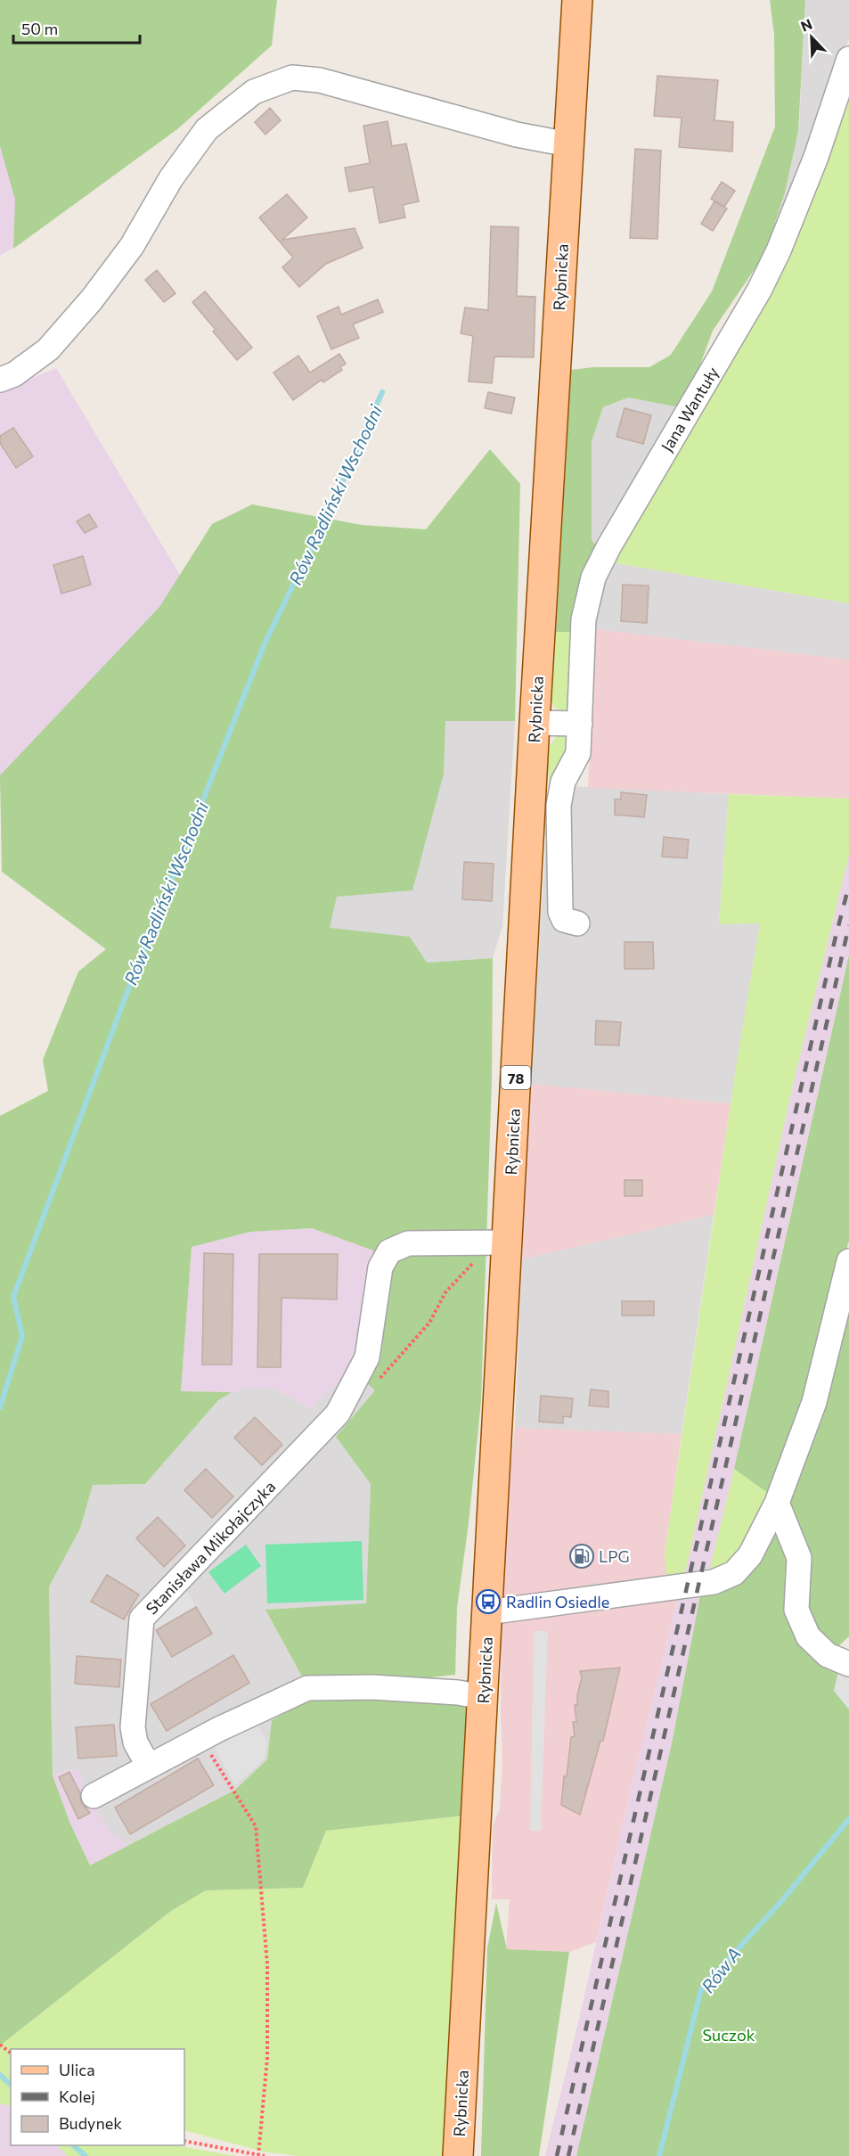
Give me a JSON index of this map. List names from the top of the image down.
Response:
{
  "streets": {
    "main road": ["Rybnicka", "78"],
    "street": ["Jana Wantuły", "Stanisława Mikołajczyka"]
  },
  "crossings": [
    ["Rybnicka", "Stanisława Mikołajczyka"]
  ],
  "water": ["Rów Radliński Wschodni", "Rów A"],
  "parks": ["Suczok"],
  "places": {
    "fuel station": ["LPG"],
    "bus stop": ["Radlin Osiedle"]
  },
  "legend": ["Ulica", "Kolej", "Budynek"],
  "scale_bar": "50 m",
  "north": "top left"
}
